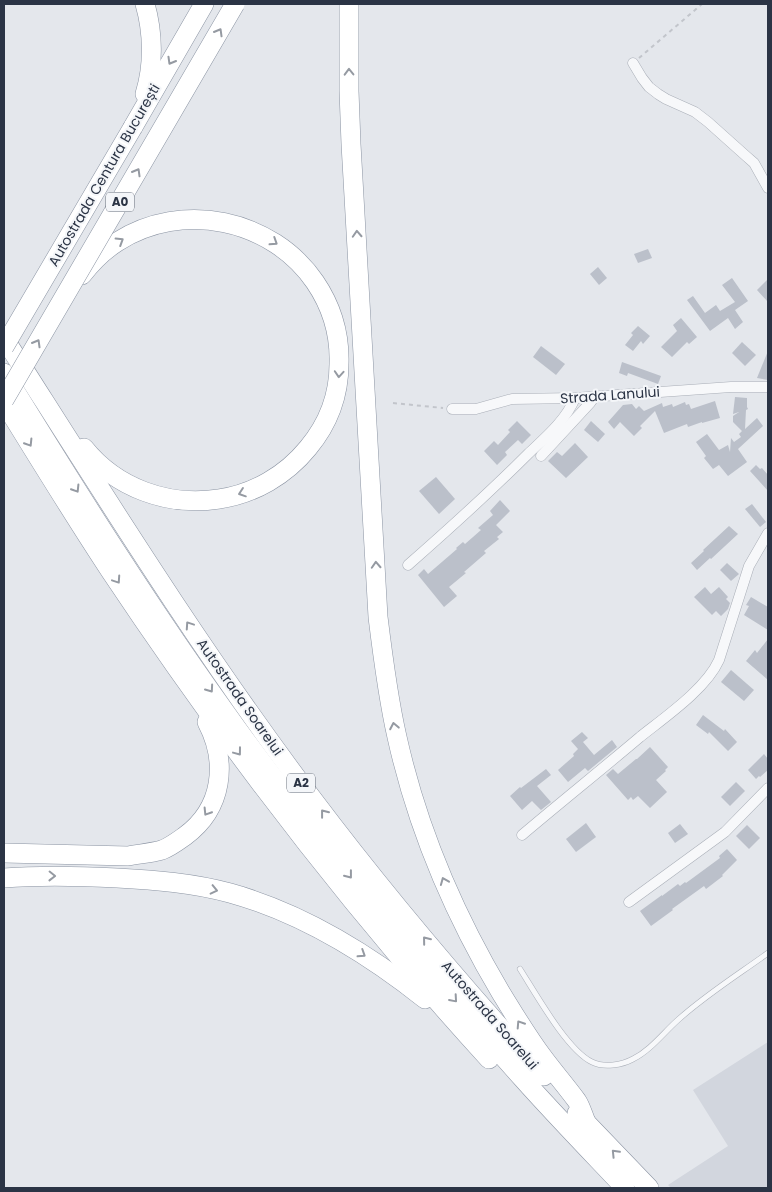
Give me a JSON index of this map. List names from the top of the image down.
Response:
{
  "streets": {
    "highway": [
      "Autostrada Centura București",
      "A0",
      "Autostrada Soarelui",
      "A2"
    ],
    "street": ["Strada Lanului"]
  }
}
